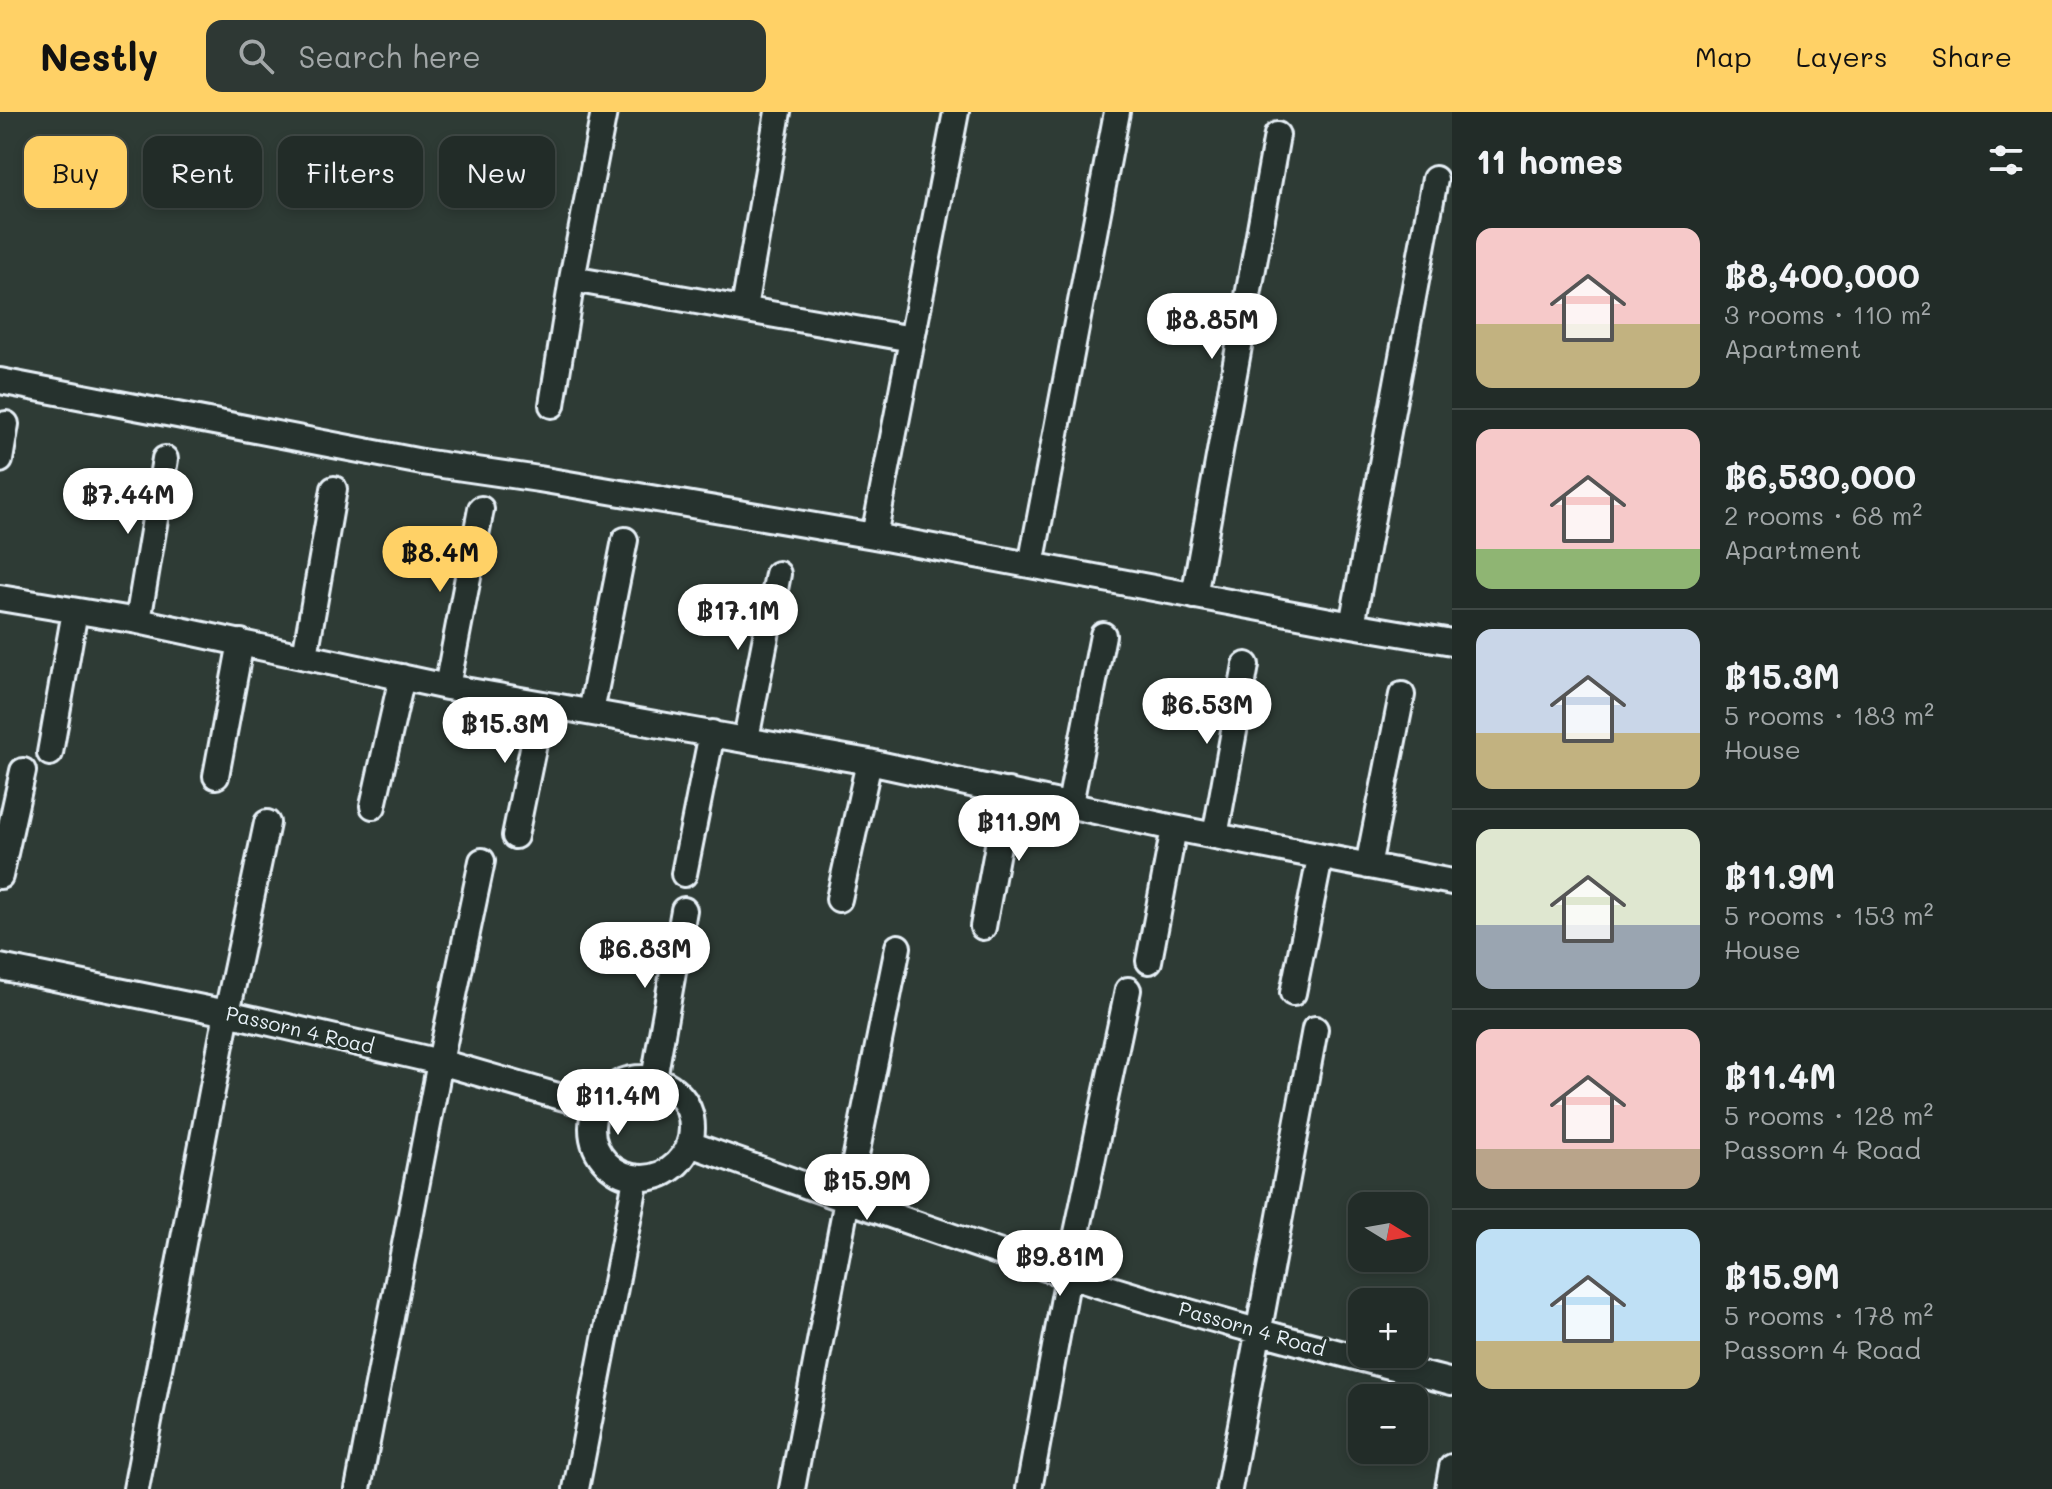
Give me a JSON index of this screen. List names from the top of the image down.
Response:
{
  "streets": {
    "street": ["Passorn 4 Road"]
  },
  "north": "right",
  "page": {
    "header": "Nestly",
    "search": "Search here",
    "nav": ["Map", "Layers", "Share"],
    "heading": "11 homes",
    "chip": [
      "Buy",
      "Rent",
      "Filters",
      "New"
    ],
    "list": [
      {
        "name": "฿8,400,000",
        "note": "3 rooms · 110 m² · Apartment"
      },
      {
        "name": "฿6,530,000",
        "note": "2 rooms · 68 m² · Apartment"
      },
      {
        "name": "฿15.3M",
        "note": "5 rooms · 183 m² · House"
      },
      {
        "name": "฿11.9M",
        "note": "5 rooms · 153 m² · House"
      },
      {
        "name": "฿11.4M",
        "note": "5 rooms · 128 m² · Passorn 4 Road"
      },
      {
        "name": "฿15.9M",
        "note": "5 rooms · 178 m² · Passorn 4 Road"
      }
    ],
    "price": [
      "฿8.85M",
      "฿7.44M",
      "฿8.4M",
      "฿17.1M",
      "฿6.53M",
      "฿15.3M",
      "฿11.9M",
      "฿6.83M",
      "฿11.4M",
      "฿15.9M",
      "฿9.81M"
    ],
    "map_buttons": ["+", "−"]
  }
}
